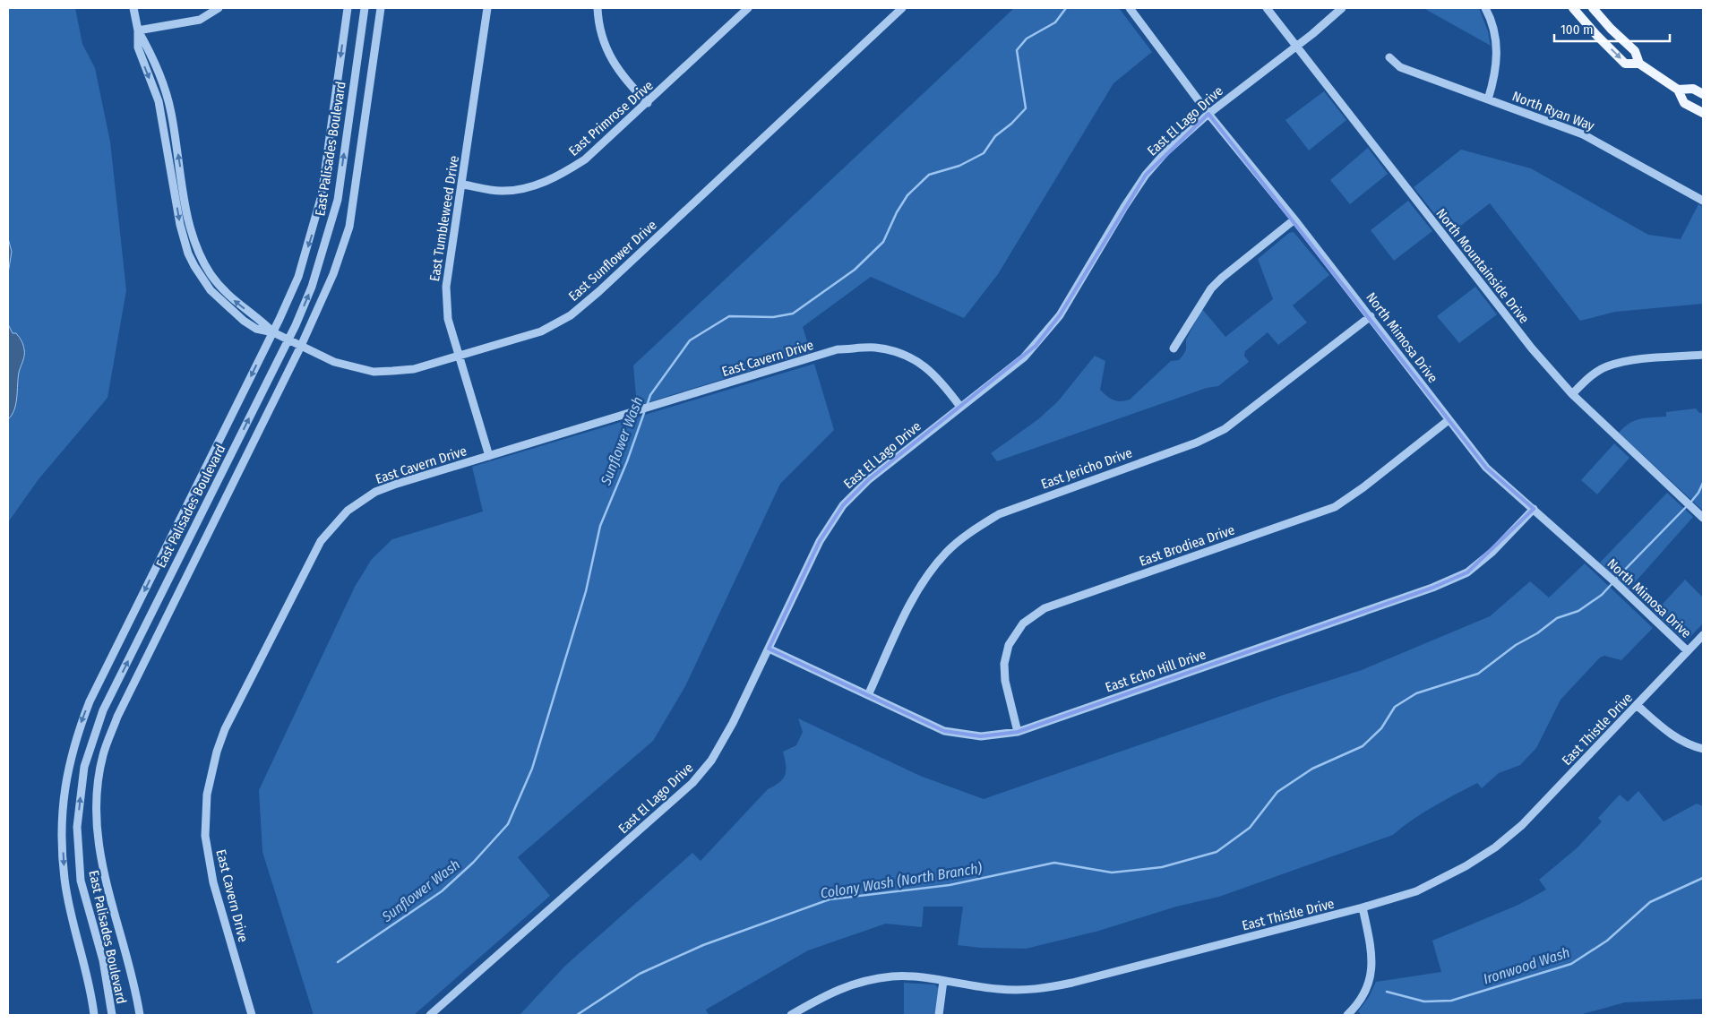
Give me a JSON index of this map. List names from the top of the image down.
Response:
{
  "streets": {
    "street": [
      "North Ryan Way",
      "East Primrose Drive",
      "East El Lago Drive",
      "East Palisades Boulevard",
      "East Tumbleweed Drive",
      "East Sunflower Drive",
      "North Mountainside Drive",
      "North Mimosa Drive",
      "East Cavern Drive",
      "East Jericho Drive",
      "East Brodiea Drive",
      "East Echo Hill Drive",
      "East Thistle Drive"
    ]
  },
  "crossings": [
    ["East Primrose Drive", "East Tumbleweed Drive"],
    ["East El Lago Drive", "North Mountainside Drive"],
    ["East El Lago Drive", "North Mimosa Drive"],
    ["East El Lago Drive", "East Cavern Drive"],
    ["East El Lago Drive", "East Echo Hill Drive"],
    ["East Palisades Boulevard", "East Sunflower Drive"],
    ["East Tumbleweed Drive", "East Sunflower Drive"],
    ["East Tumbleweed Drive", "East Cavern Drive"],
    ["North Mimosa Drive", "East Jericho Drive"],
    ["North Mimosa Drive", "East Brodiea Drive"],
    ["North Mimosa Drive", "East Echo Hill Drive"],
    ["North Mimosa Drive", "East Thistle Drive"],
    ["East Jericho Drive", "East Echo Hill Drive"],
    ["East Brodiea Drive", "East Echo Hill Drive"]
  ],
  "water": ["Sunflower Wash", "Colony Wash (North Branch)", "Ironwood Wash"],
  "scale_bar": "100 m"
}
